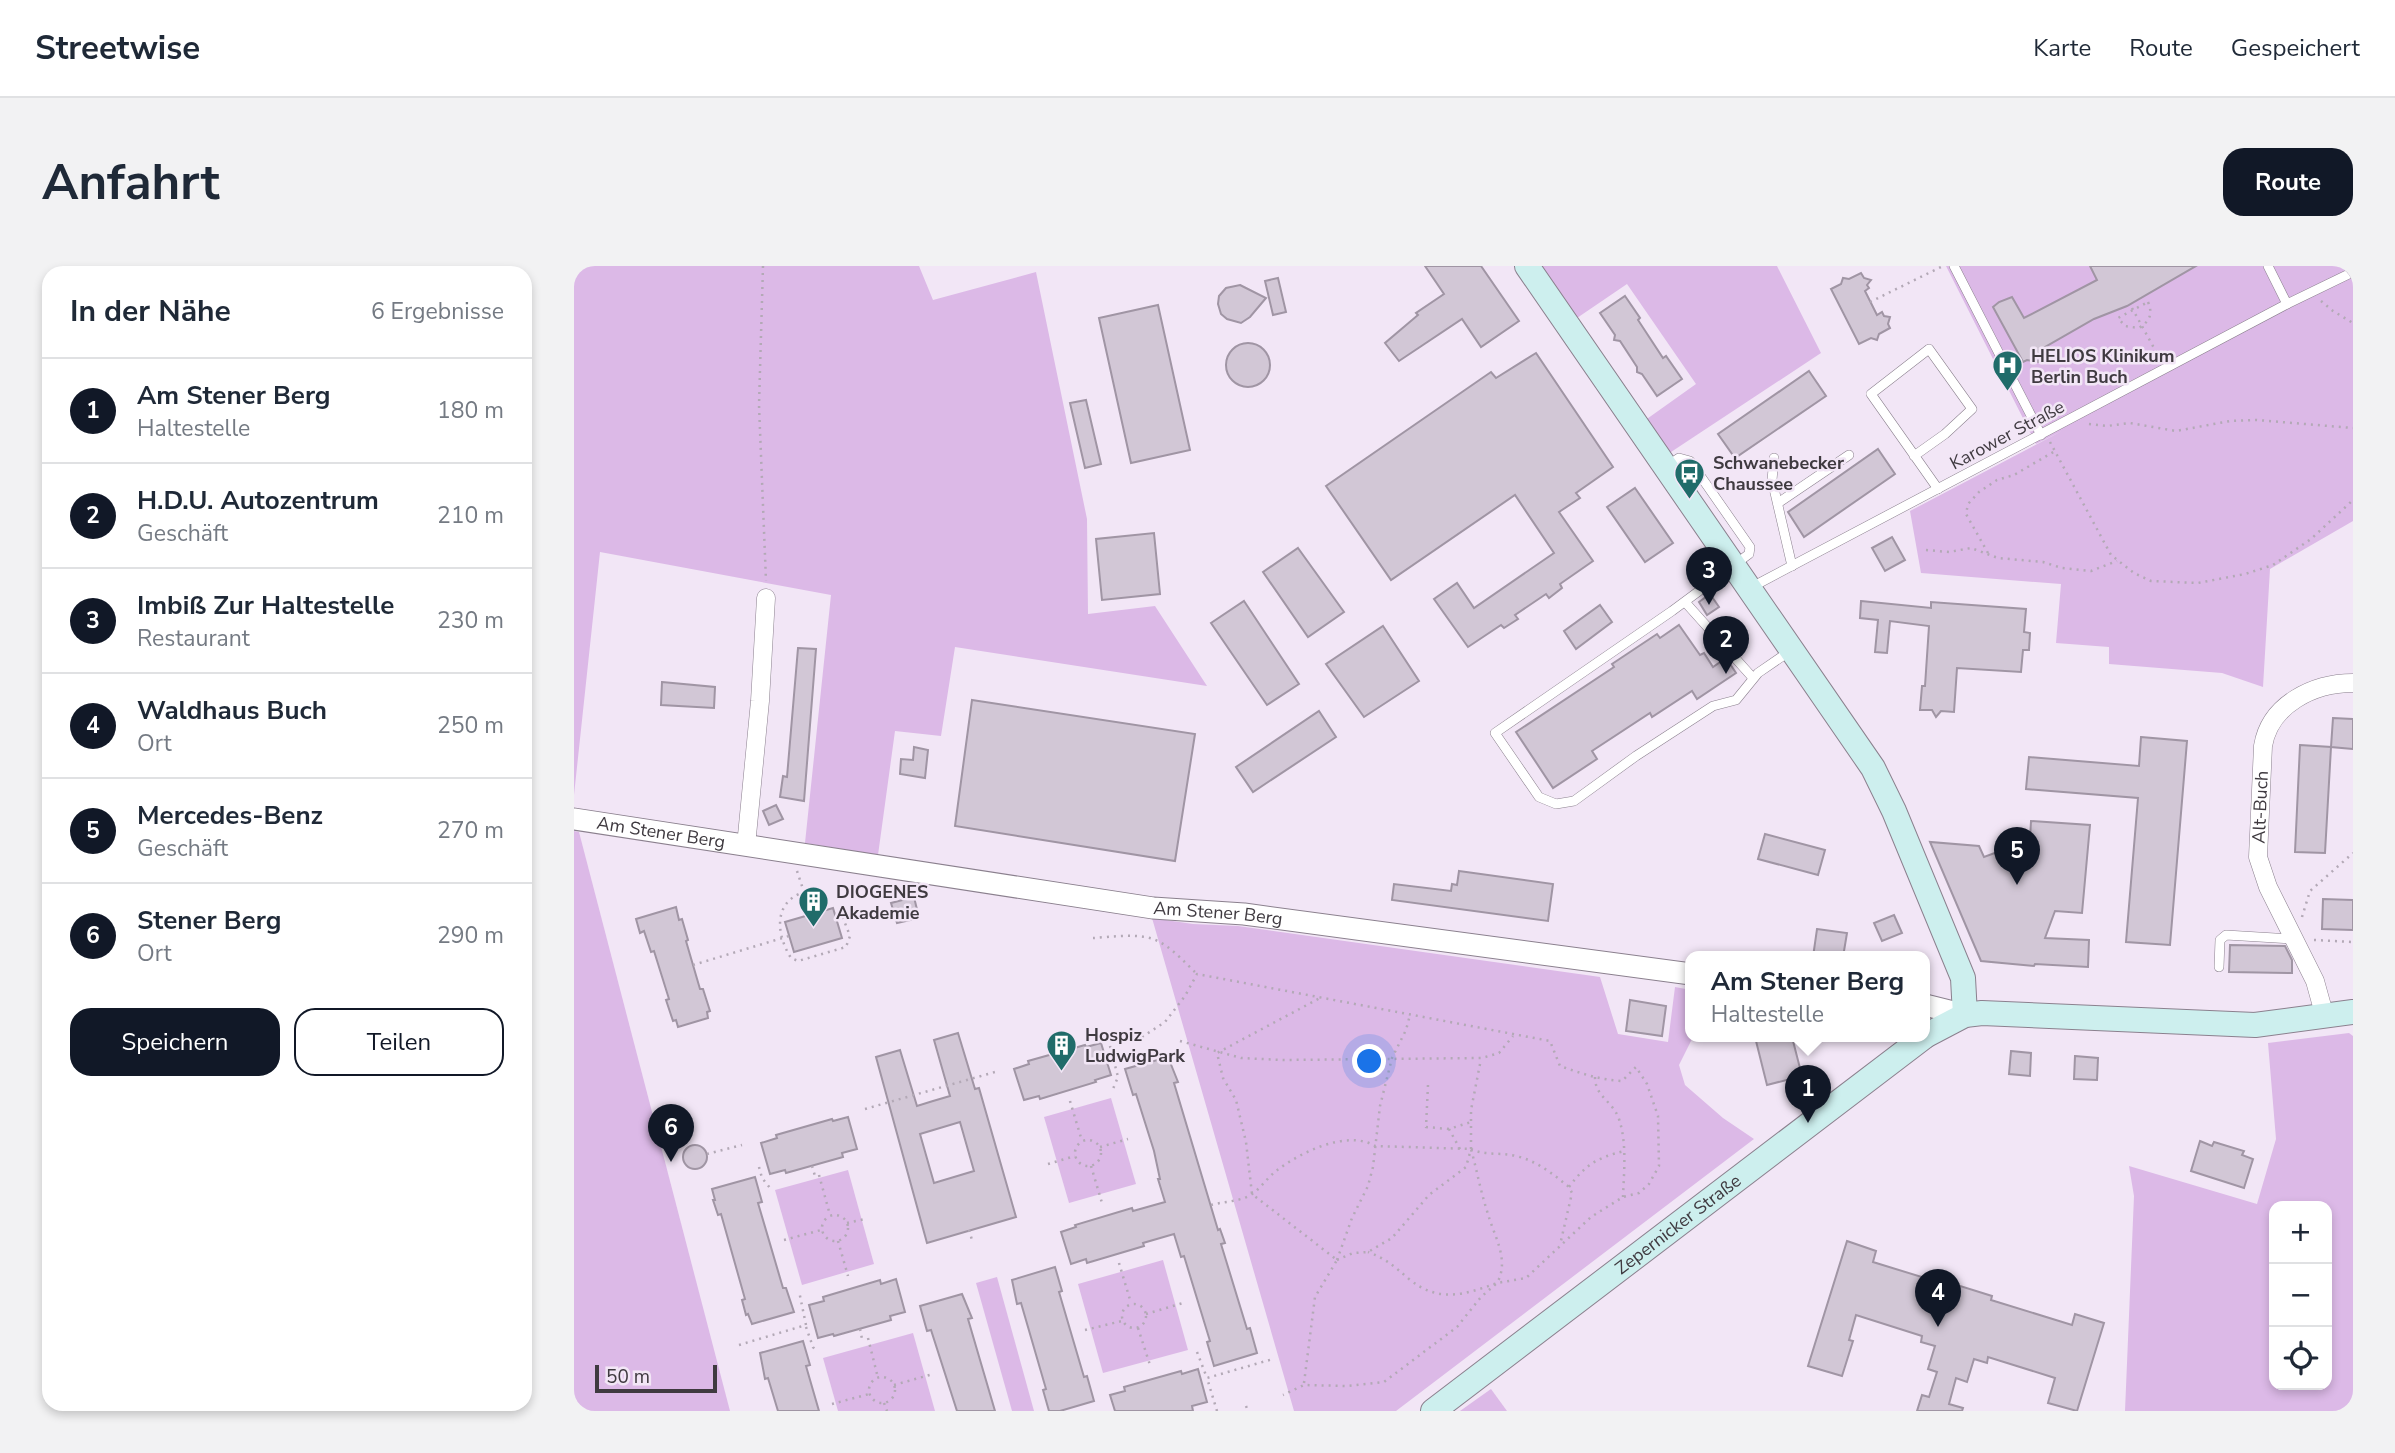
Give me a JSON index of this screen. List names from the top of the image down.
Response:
{
  "streets": {
    "main road": ["Zepernicker Straße"],
    "street": ["Alt-Buch", "Am Stener Berg"],
    "lane": ["Karower Straße"]
  },
  "places": {
    "hospital": ["HELIOS Klinikum Berlin Buch"],
    "bus stop": ["Schwanebecker Chaussee"],
    "building": ["DIOGENES Akademie", "Hospiz LudwigPark"]
  },
  "scale_bar": "50 m",
  "page": {
    "header": "Streetwise",
    "nav": ["Karte", "Route", "Gespeichert"],
    "buttons": [
      "Route",
      ["Speichern", "Teilen"]
    ],
    "title": "Anfahrt",
    "heading": ["In der Nähe", "6 Ergebnisse"],
    "list": [
      {
        "mark": "1",
        "name": "Am Stener Berg",
        "note": "Haltestelle",
        "value": "180 m"
      },
      {
        "mark": "2",
        "name": "H.D.U. Autozentrum",
        "note": "Geschäft",
        "value": "210 m"
      },
      {
        "mark": "3",
        "name": "Imbiß Zur Haltestelle",
        "note": "Restaurant",
        "value": "230 m"
      },
      {
        "mark": "4",
        "name": "Waldhaus Buch",
        "note": "Ort",
        "value": "250 m"
      },
      {
        "mark": "5",
        "name": "Mercedes-Benz",
        "note": "Geschäft",
        "value": "270 m"
      },
      {
        "mark": "6",
        "name": "Stener Berg",
        "note": "Ort",
        "value": "290 m"
      }
    ],
    "pins": [
      "3",
      "2",
      "5",
      "1",
      "6",
      "4"
    ],
    "popup": ["Am Stener Berg", "Haltestelle"],
    "map_buttons": ["+", "−"],
    "scale": "50 m"
  }
}
